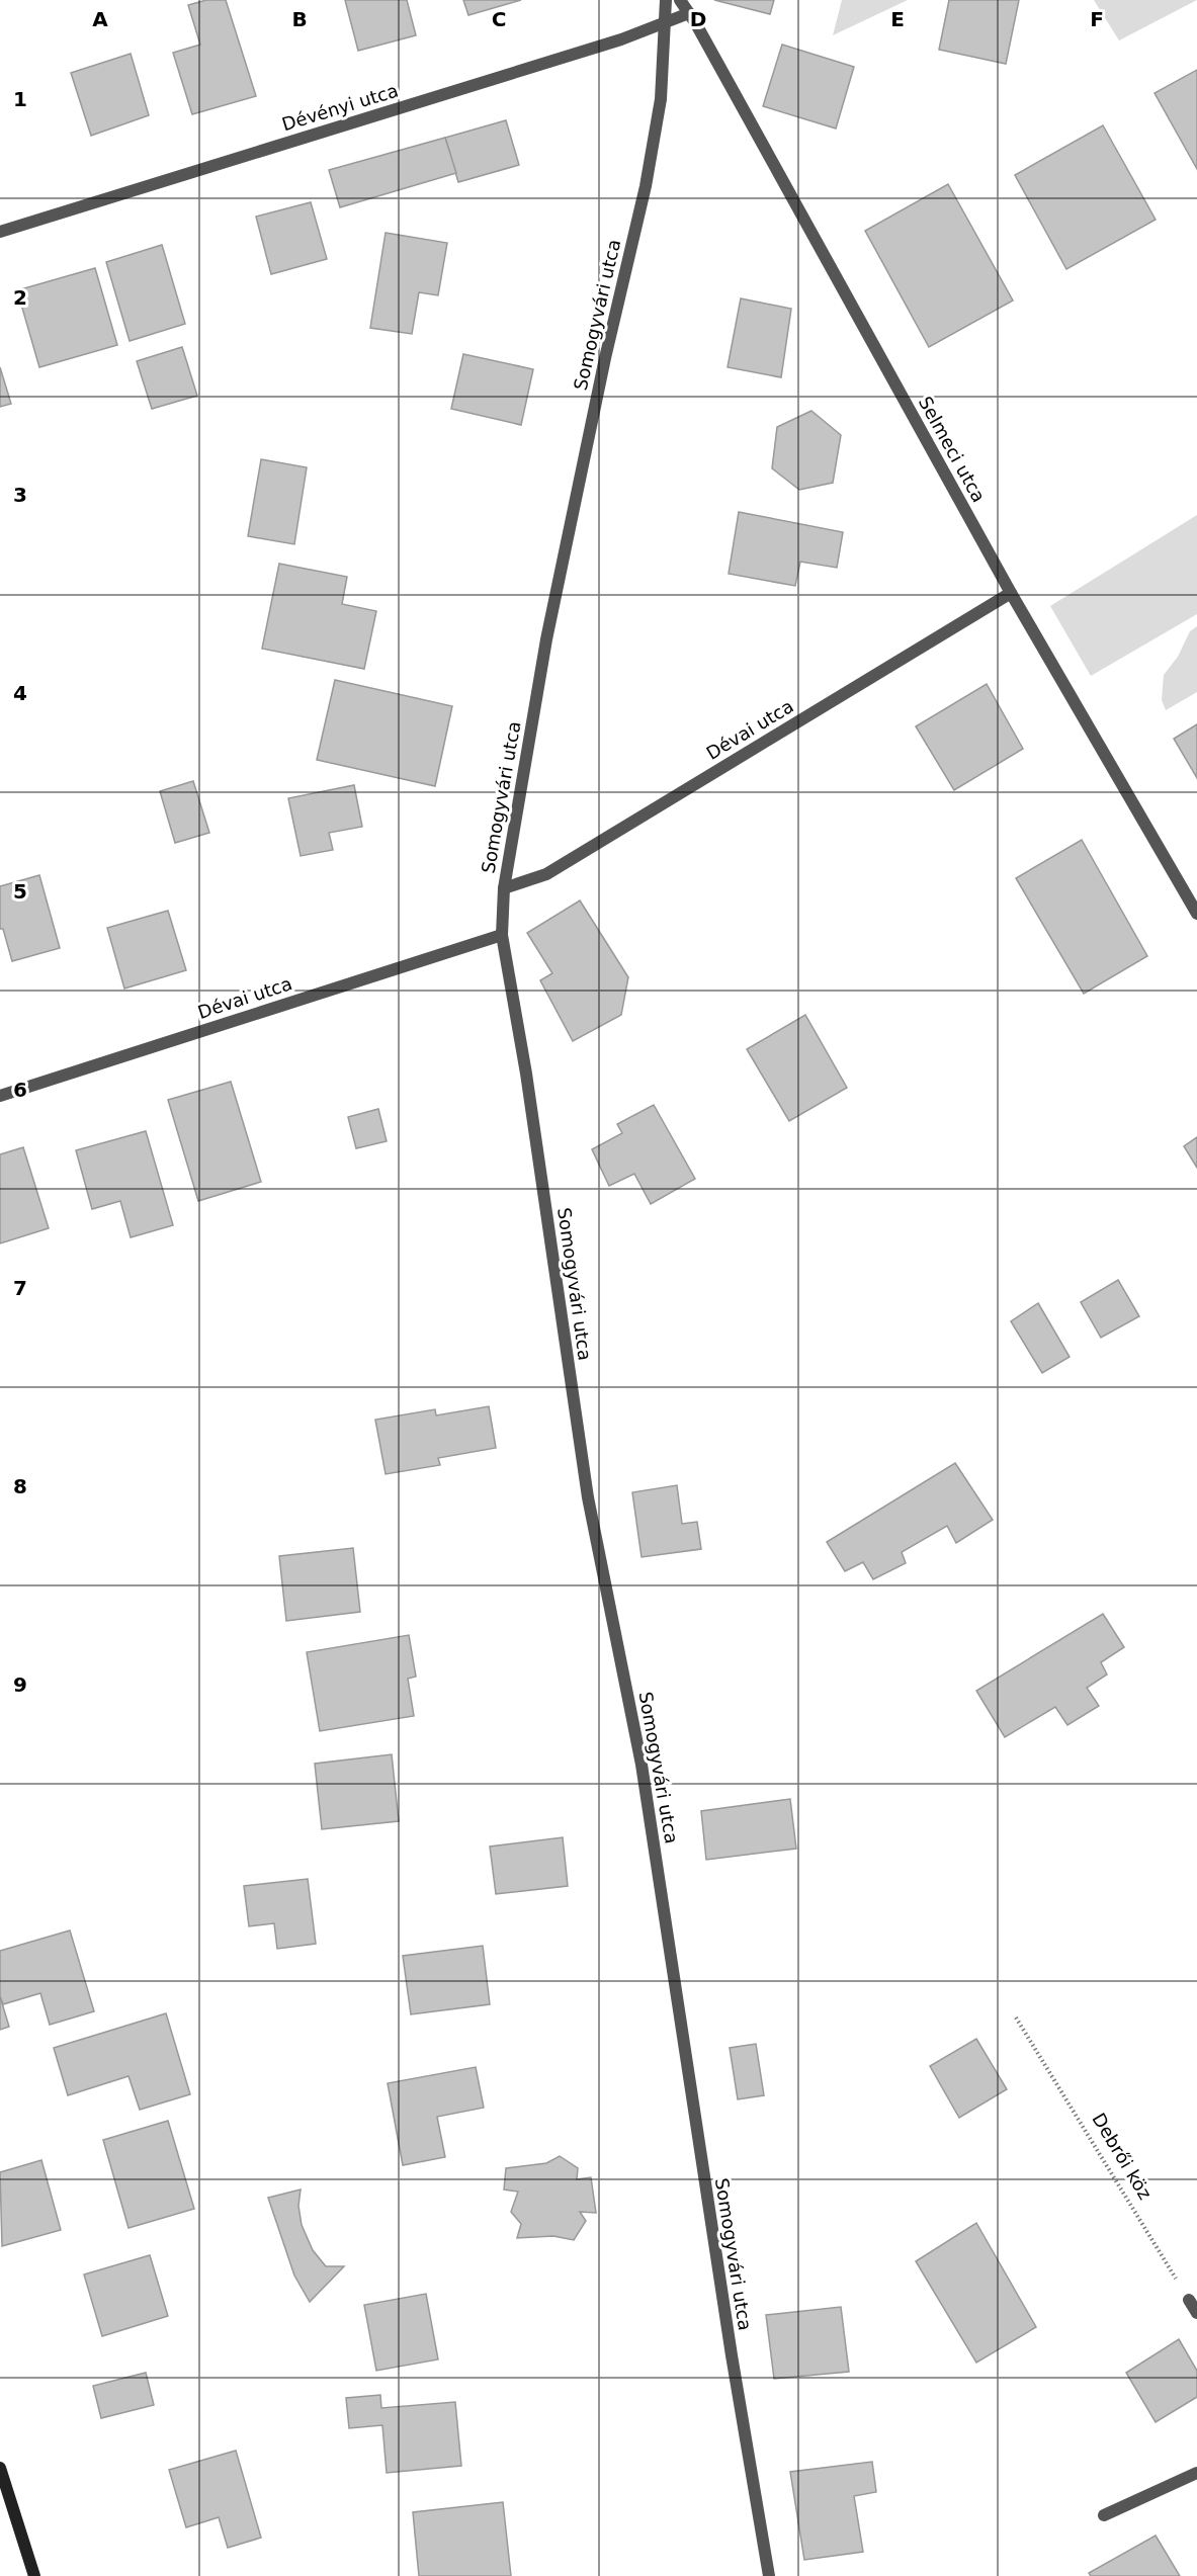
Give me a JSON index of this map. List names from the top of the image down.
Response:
{
  "streets": {
    "street": [
      "Dévényi utca",
      "Somogyvári utca",
      "Selmeci utca",
      "Dévai utca"
    ],
    "path": ["Debrői köz"]
  },
  "crossings": [
    ["Dévényi utca", "Somogyvári utca"],
    ["Dévényi utca", "Selmeci utca"],
    ["Somogyvári utca", "Dévai utca"],
    ["Selmeci utca", "Dévai utca"]
  ],
  "grid": {
    "columns": [
      "A",
      "B",
      "C",
      "D",
      "E",
      "F"
    ],
    "rows": [
      "1",
      "2",
      "3",
      "4",
      "5",
      "6",
      "7",
      "8",
      "9"
    ]
  }
}
